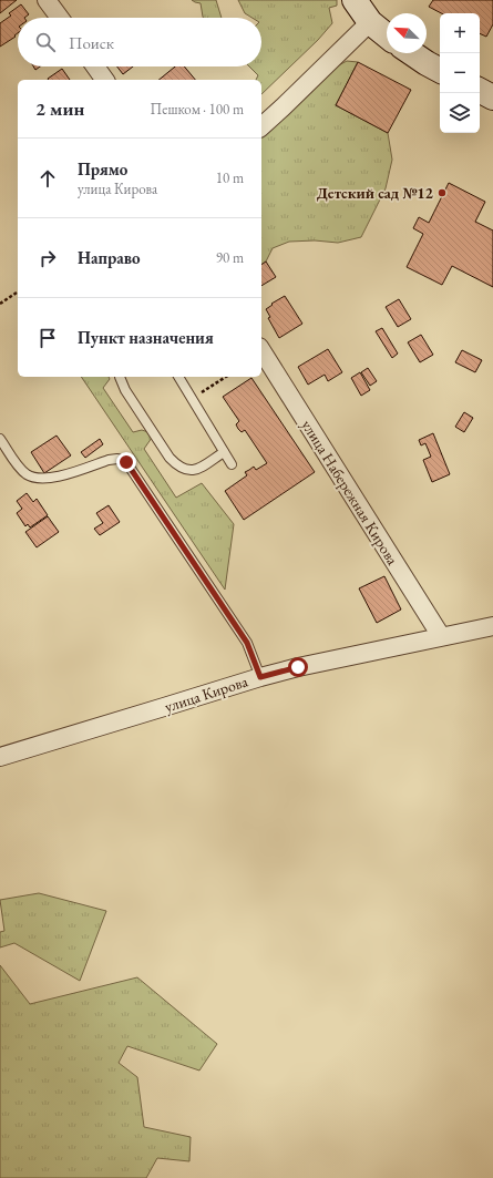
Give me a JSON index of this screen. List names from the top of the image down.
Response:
{
  "streets": {
    "street": ["улица Набережная Кирова", "улица Кирова"]
  },
  "crossings": [
    ["улица Набережная Кирова", "улица Кирова"]
  ],
  "places": ["Детский сад №12"],
  "north": "top left",
  "page": {
    "map_buttons": ["+", "−"],
    "search": "Поиск",
    "heading": ["2 мин", "Пешком · 100 m"],
    "list": [
      ["Прямо", "улица Кирова", "10 m"],
      ["Направо", "90 m"],
      "Пункт назначения"
    ]
  }
}
